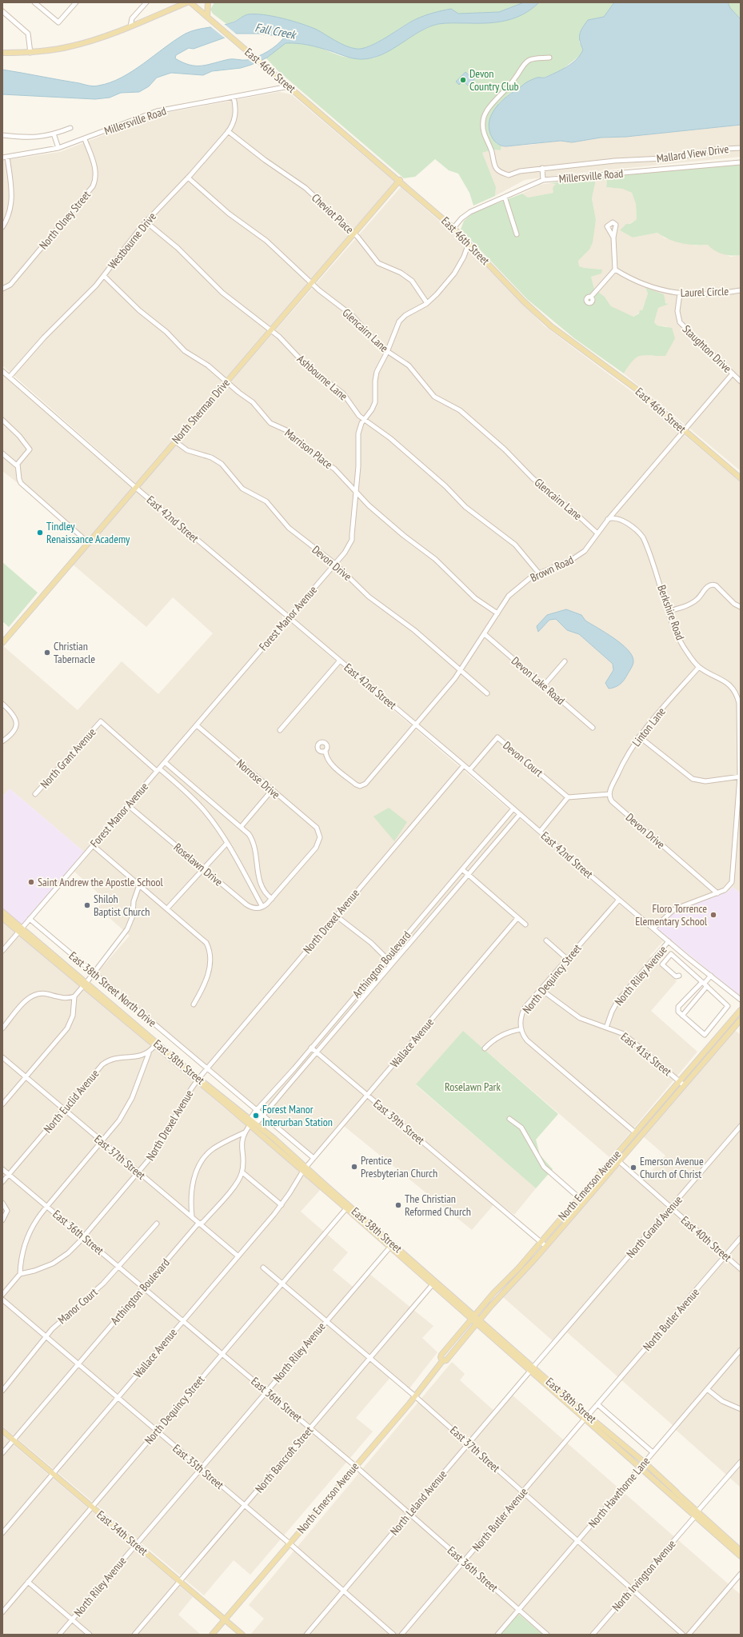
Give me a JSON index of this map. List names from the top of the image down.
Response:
{
  "streets": {
    "main road": [
      "East 46th Street",
      "North Sherman Drive",
      "East 38th Street",
      "North Emerson Avenue",
      "East 34th Street"
    ],
    "street": [
      "Millersville Road",
      "Mallard View Drive",
      "Cheviot Place",
      "North Olney Street",
      "Westbourne Drive",
      "Laurel Circle",
      "Glencairn Lane",
      "Staughton Drive",
      "Ashbourne Lane",
      "Marrison Place",
      "East 42nd Street",
      "Devon Drive",
      "Brown Road",
      "Berkshire Road",
      "Forest Manor Avenue",
      "Devon Lake Road",
      "Linton Lane",
      "North Grant Avenue",
      "Devon Court",
      "Norrose Drive",
      "Roselawn Drive",
      "North Drexel Avenue",
      "Arthington Boulevard",
      "North Riley Avenue",
      "North Dequincy Street",
      "East 38th Street North Drive",
      "Wallace Avenue",
      "East 41st Street",
      "North Euclid Avenue",
      "East 39th Street",
      "East 37th Street",
      "North Grand Avenue",
      "East 36th Street",
      "East 40th Street",
      "Manor Court",
      "North Butler Avenue",
      "North Bancroft Street",
      "East 35th Street",
      "North Hawthorne Lane",
      "North Leland Avenue",
      "North Irvington Avenue"
    ]
  },
  "crossings": [
    ["East 46th Street", "Millersville Road"],
    ["East 46th Street", "North Sherman Drive"],
    ["East 46th Street", "Brown Road"],
    ["East 46th Street", "Forest Manor Avenue"],
    ["Millersville Road", "North Olney Street"],
    ["Millersville Road", "Westbourne Drive"],
    ["Cheviot Place", "Westbourne Drive"],
    ["Cheviot Place", "North Sherman Drive"],
    ["Cheviot Place", "Forest Manor Avenue"],
    ["Westbourne Drive", "Glencairn Lane"],
    ["Westbourne Drive", "Ashbourne Lane"],
    ["Westbourne Drive", "Marrison Place"],
    ["Westbourne Drive", "East 42nd Street"],
    ["Laurel Circle", "Staughton Drive"],
    ["Glencairn Lane", "North Sherman Drive"],
    ["Glencairn Lane", "Brown Road"],
    ["Glencairn Lane", "Forest Manor Avenue"],
    ["Staughton Drive", "Brown Road"],
    ["Ashbourne Lane", "North Sherman Drive"],
    ["Ashbourne Lane", "Brown Road"],
    ["Ashbourne Lane", "Forest Manor Avenue"],
    ["North Sherman Drive", "Marrison Place"],
    ["North Sherman Drive", "East 42nd Street"],
    ["North Sherman Drive", "Devon Drive"],
    ["Marrison Place", "Brown Road"],
    ["Marrison Place", "Forest Manor Avenue"],
    ["East 42nd Street", "Brown Road"],
    ["East 42nd Street", "Berkshire Road"],
    ["East 42nd Street", "Forest Manor Avenue"],
    ["East 42nd Street", "Devon Court"],
    ["East 42nd Street", "North Drexel Avenue"],
    ["East 42nd Street", "Arthington Boulevard"],
    ["East 42nd Street", "North Riley Avenue"],
    ["East 42nd Street", "North Dequincy Street"],
    ["Devon Drive", "Brown Road"],
    ["Devon Drive", "Berkshire Road"],
    ["Devon Drive", "Forest Manor Avenue"],
    ["Devon Drive", "Linton Lane"],
    ["Brown Road", "Berkshire Road"],
    ["Brown Road", "Devon Lake Road"],
    ["Berkshire Road", "Linton Lane"],
    ["Forest Manor Avenue", "North Grant Avenue"],
    ["Forest Manor Avenue", "Norrose Drive"],
    ["Forest Manor Avenue", "Roselawn Drive"],
    ["Forest Manor Avenue", "East 38th Street North Drive"],
    ["Forest Manor Avenue", "East 38th Street"],
    ["North Drexel Avenue", "East 38th Street North Drive"],
    ["North Drexel Avenue", "East 38th Street"],
    ["North Drexel Avenue", "East 37th Street"],
    ["North Drexel Avenue", "East 36th Street"],
    ["Arthington Boulevard", "East 38th Street North Drive"],
    ["Arthington Boulevard", "East 38th Street"],
    ["Arthington Boulevard", "East 39th Street"],
    ["Arthington Boulevard", "East 37th Street"],
    ["Arthington Boulevard", "East 36th Street"],
    ["Arthington Boulevard", "East 35th Street"],
    ["Arthington Boulevard", "East 34th Street"],
    ["North Riley Avenue", "East 41st Street"],
    ["North Riley Avenue", "East 38th Street"],
    ["North Riley Avenue", "East 37th Street"],
    ["North Riley Avenue", "East 36th Street"],
    ["North Riley Avenue", "East 35th Street"],
    ["North Riley Avenue", "East 34th Street"],
    ["North Dequincy Street", "East 41st Street"],
    ["North Dequincy Street", "East 38th Street"],
    ["North Dequincy Street", "East 37th Street"],
    ["North Dequincy Street", "East 36th Street"],
    ["North Dequincy Street", "East 35th Street"],
    ["North Dequincy Street", "East 34th Street"],
    ["East 38th Street North Drive", "Wallace Avenue"],
    ["Wallace Avenue", "East 38th Street"],
    ["Wallace Avenue", "East 39th Street"],
    ["Wallace Avenue", "East 37th Street"],
    ["Wallace Avenue", "East 36th Street"],
    ["Wallace Avenue", "East 35th Street"],
    ["Wallace Avenue", "East 34th Street"],
    ["East 41st Street", "North Emerson Avenue"],
    ["East 38th Street", "North Emerson Avenue"],
    ["East 38th Street", "North Butler Avenue"],
    ["East 38th Street", "North Bancroft Street"],
    ["East 38th Street", "North Hawthorne Lane"],
    ["East 38th Street", "North Leland Avenue"],
    ["East 38th Street", "North Irvington Avenue"],
    ["North Euclid Avenue", "East 37th Street"],
    ["North Euclid Avenue", "East 36th Street"],
    ["East 39th Street", "North Emerson Avenue"],
    ["East 37th Street", "North Emerson Avenue"],
    ["East 37th Street", "North Butler Avenue"],
    ["East 37th Street", "North Bancroft Street"],
    ["East 37th Street", "North Hawthorne Lane"],
    ["East 37th Street", "North Leland Avenue"],
    ["East 37th Street", "North Irvington Avenue"],
    ["North Emerson Avenue", "East 36th Street"],
    ["North Emerson Avenue", "East 40th Street"],
    ["North Emerson Avenue", "East 35th Street"],
    ["North Emerson Avenue", "East 34th Street"],
    ["North Grand Avenue", "East 40th Street"],
    ["North Grand Avenue", "North Leland Avenue"],
    ["East 36th Street", "Manor Court"],
    ["East 36th Street", "North Butler Avenue"],
    ["East 36th Street", "North Bancroft Street"],
    ["East 36th Street", "North Hawthorne Lane"],
    ["East 36th Street", "North Leland Avenue"],
    ["East 40th Street", "North Butler Avenue"],
    ["Manor Court", "East 35th Street"],
    ["North Bancroft Street", "East 35th Street"],
    ["North Bancroft Street", "East 34th Street"],
    ["East 35th Street", "North Leland Avenue"]
  ],
  "water": ["Fall Creek"],
  "parks": ["Roselawn Park"],
  "places": [
    "Devon Country Club",
    "Tindley Renaissance Academy",
    "Christian Tabernacle",
    "Saint Andrew the Apostle School",
    "Shiloh Baptist Church",
    "Floro Torrence Elementary School",
    "Forest Manor Interurban Station",
    "Prentice Presbyterian Church",
    "Emerson Avenue Church of Christ",
    "The Christian Reformed Church"
  ]
}
